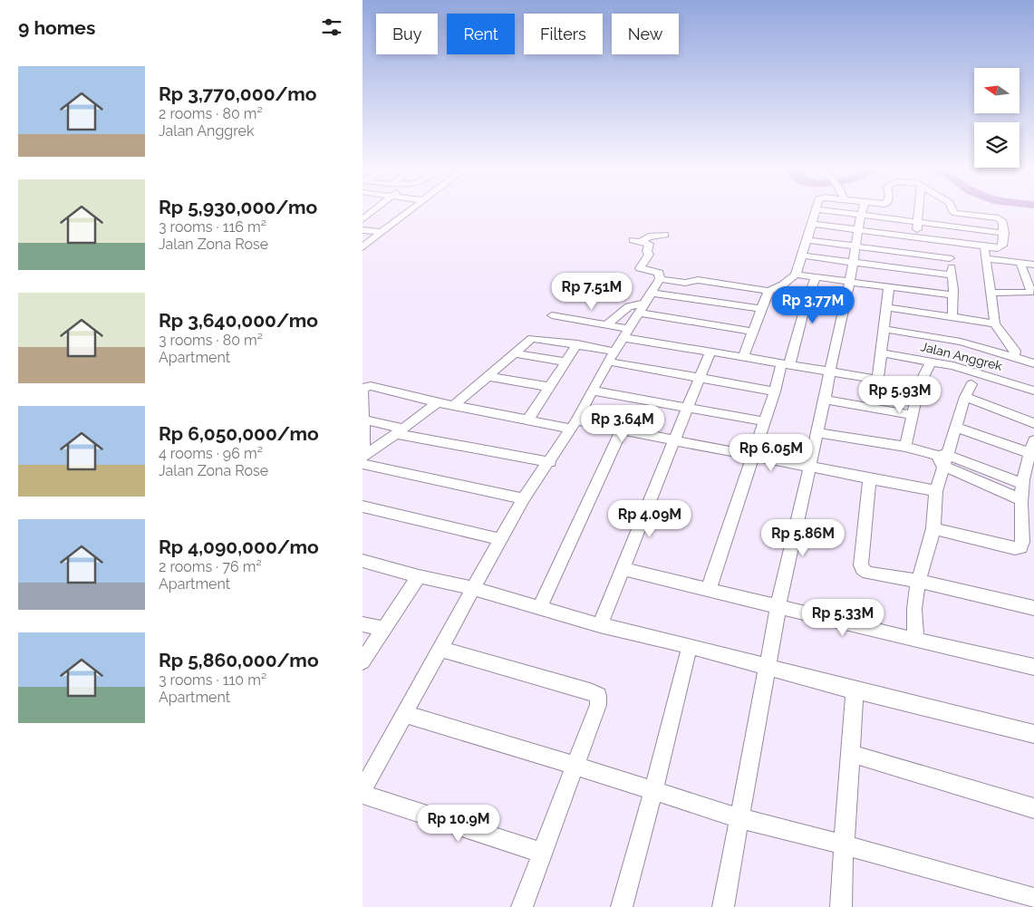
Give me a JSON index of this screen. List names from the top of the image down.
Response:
{
  "streets": {
    "street": ["Jalan Anggrek"]
  },
  "north": "left",
  "page": {
    "heading": "9 homes",
    "chip": [
      "Buy",
      "Rent",
      "Filters",
      "New"
    ],
    "list": [
      {
        "name": "Rp 3,770,000/mo",
        "note": "2 rooms · 80 m² · Jalan Anggrek"
      },
      {
        "name": "Rp 5,930,000/mo",
        "note": "3 rooms · 116 m² · Jalan Zona Rose"
      },
      {
        "name": "Rp 3,640,000/mo",
        "note": "3 rooms · 80 m² · Apartment"
      },
      {
        "name": "Rp 6,050,000/mo",
        "note": "4 rooms · 96 m² · Jalan Zona Rose"
      },
      {
        "name": "Rp 4,090,000/mo",
        "note": "2 rooms · 76 m² · Apartment"
      },
      {
        "name": "Rp 5,860,000/mo",
        "note": "3 rooms · 110 m² · Apartment"
      }
    ],
    "price": [
      "Rp 7.51M",
      "Rp 3.77M",
      "Rp 5.93M",
      "Rp 3.64M",
      "Rp 6.05M",
      "Rp 4.09M",
      "Rp 5.86M",
      "Rp 5.33M",
      "Rp 10.9M"
    ]
  }
}
